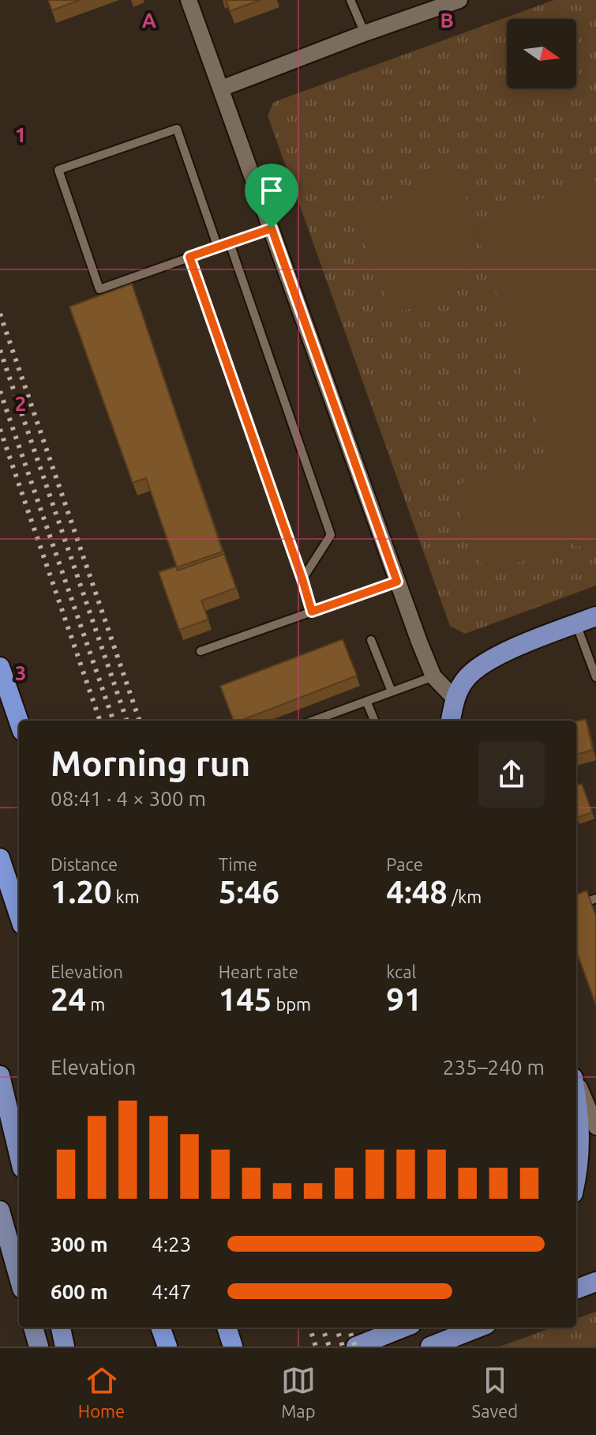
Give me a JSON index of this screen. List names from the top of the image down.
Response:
{
  "north": "right",
  "page": {
    "heading": ["Morning run", "08:41 · 4 × 300 m"],
    "stats": [
      ["Distance", "1.20 km"],
      ["Time", "5:46"],
      ["Pace", "4:48 /km"],
      ["Elevation", "24 m"],
      ["Heart rate", "145 bpm"],
      ["kcal", "91"]
    ],
    "chart": ["Elevation", "235–240 m"],
    "list": [
      {
        "name": "300 m",
        "note": "4:23"
      },
      {
        "name": "600 m",
        "note": "4:47"
      }
    ],
    "tabs": ["Home", "Map", "Saved"]
  },
  "grid": {
    "columns": ["A", "B"],
    "rows": ["1", "2", "3"]
  }
}
